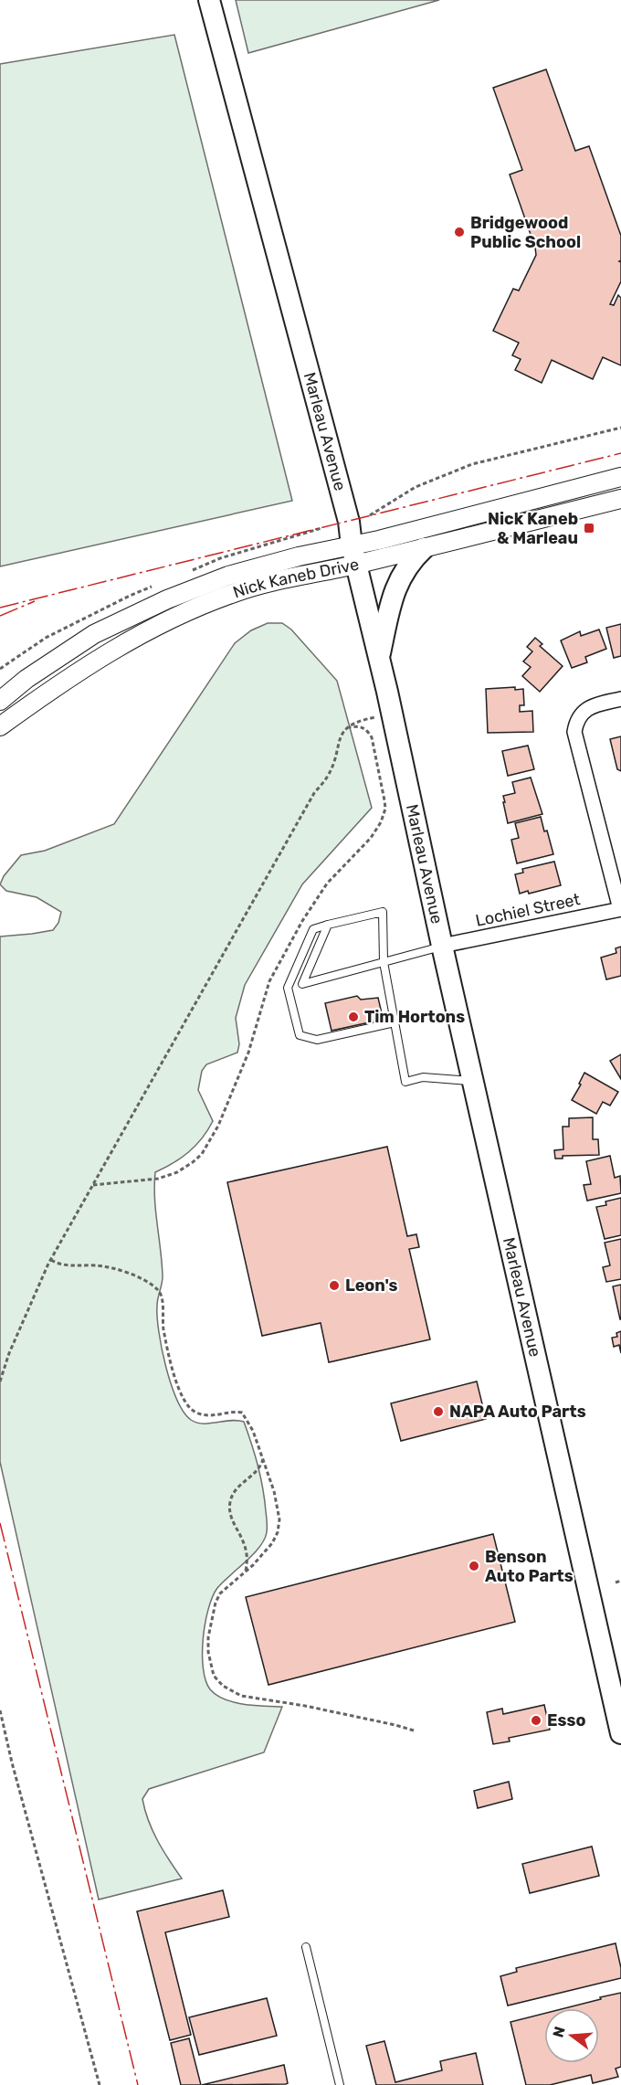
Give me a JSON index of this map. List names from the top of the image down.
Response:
{
  "streets": {
    "main road": ["Marleau Avenue"],
    "street": ["Nick Kaneb Drive", "Lochiel Street"]
  },
  "crossings": [
    ["Marleau Avenue", "Nick Kaneb Drive"],
    ["Marleau Avenue", "Lochiel Street"]
  ],
  "places": {
    "other": [
      "Bridgewood Public School",
      "Tim Hortons",
      "Leon's",
      "NAPA Auto Parts",
      "Benson Auto Parts",
      "Esso"
    ],
    "transit": ["Nick Kaneb & Marleau"]
  },
  "north": "left"
}
